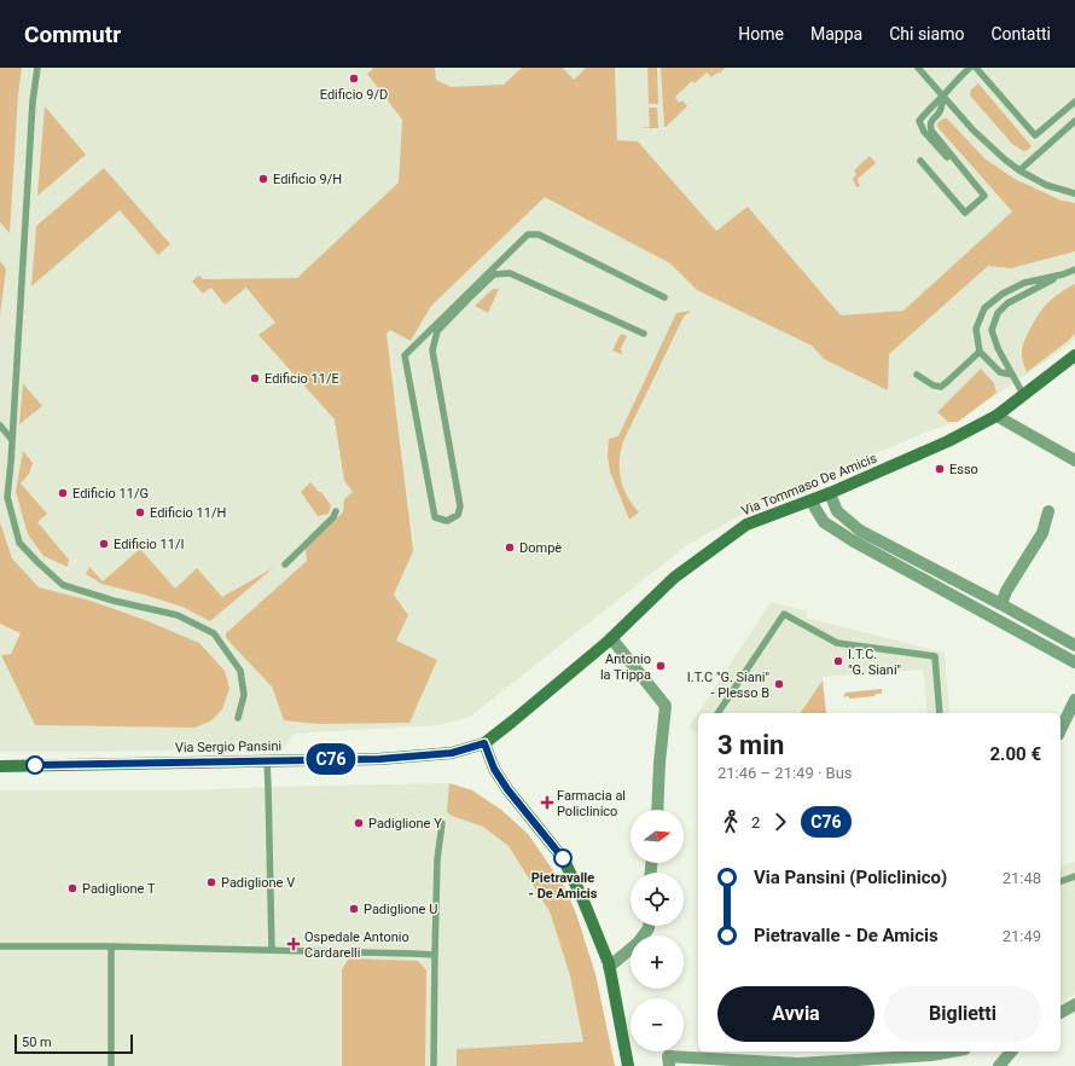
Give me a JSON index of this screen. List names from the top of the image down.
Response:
{
  "streets": {
    "main road": ["Via Tommaso De Amicis", "Via Sergio Pansini"]
  },
  "crossings": [
    ["Via Tommaso De Amicis", "Via Sergio Pansini"]
  ],
  "places": {
    "other": [
      "Edificio 9/D",
      "Edificio 9/H",
      "Edificio 11/E",
      "Esso",
      "Edificio 11/G",
      "Edificio 11/H",
      "Edificio 11/I",
      "Dompè",
      "I.T.C. \"G. Siani\"",
      "Antonio la Trippa",
      "I.T.C \"G. Siani\" - Plesso B",
      "Padiglione Y",
      "Pietravalle - De Amicis",
      "Padiglione V",
      "Padiglione T",
      "Padiglione U"
    ],
    "health": ["Farmacia al Policlinico", "Ospedale Antonio Cardarelli"]
  },
  "lines": ["bus line C76"],
  "scale_bar": "50 m",
  "north": "right",
  "page": {
    "header": "Commutr",
    "nav": [
      "Home",
      "Mappa",
      "Chi siamo",
      "Contatti"
    ],
    "on_map": "C76",
    "heading": ["3 min", "21:46 – 21:49 · Bus", "2.00 €"],
    "legs": ["2", "C76"],
    "map_buttons": ["+", "−"],
    "list": [
      {
        "name": "Via Pansini (Policlinico)",
        "value": "21:48"
      },
      {
        "name": "Pietravalle - De Amicis",
        "value": "21:49"
      }
    ],
    "buttons": ["Avvia", "Biglietti"],
    "scale": "50 m"
  }
}
